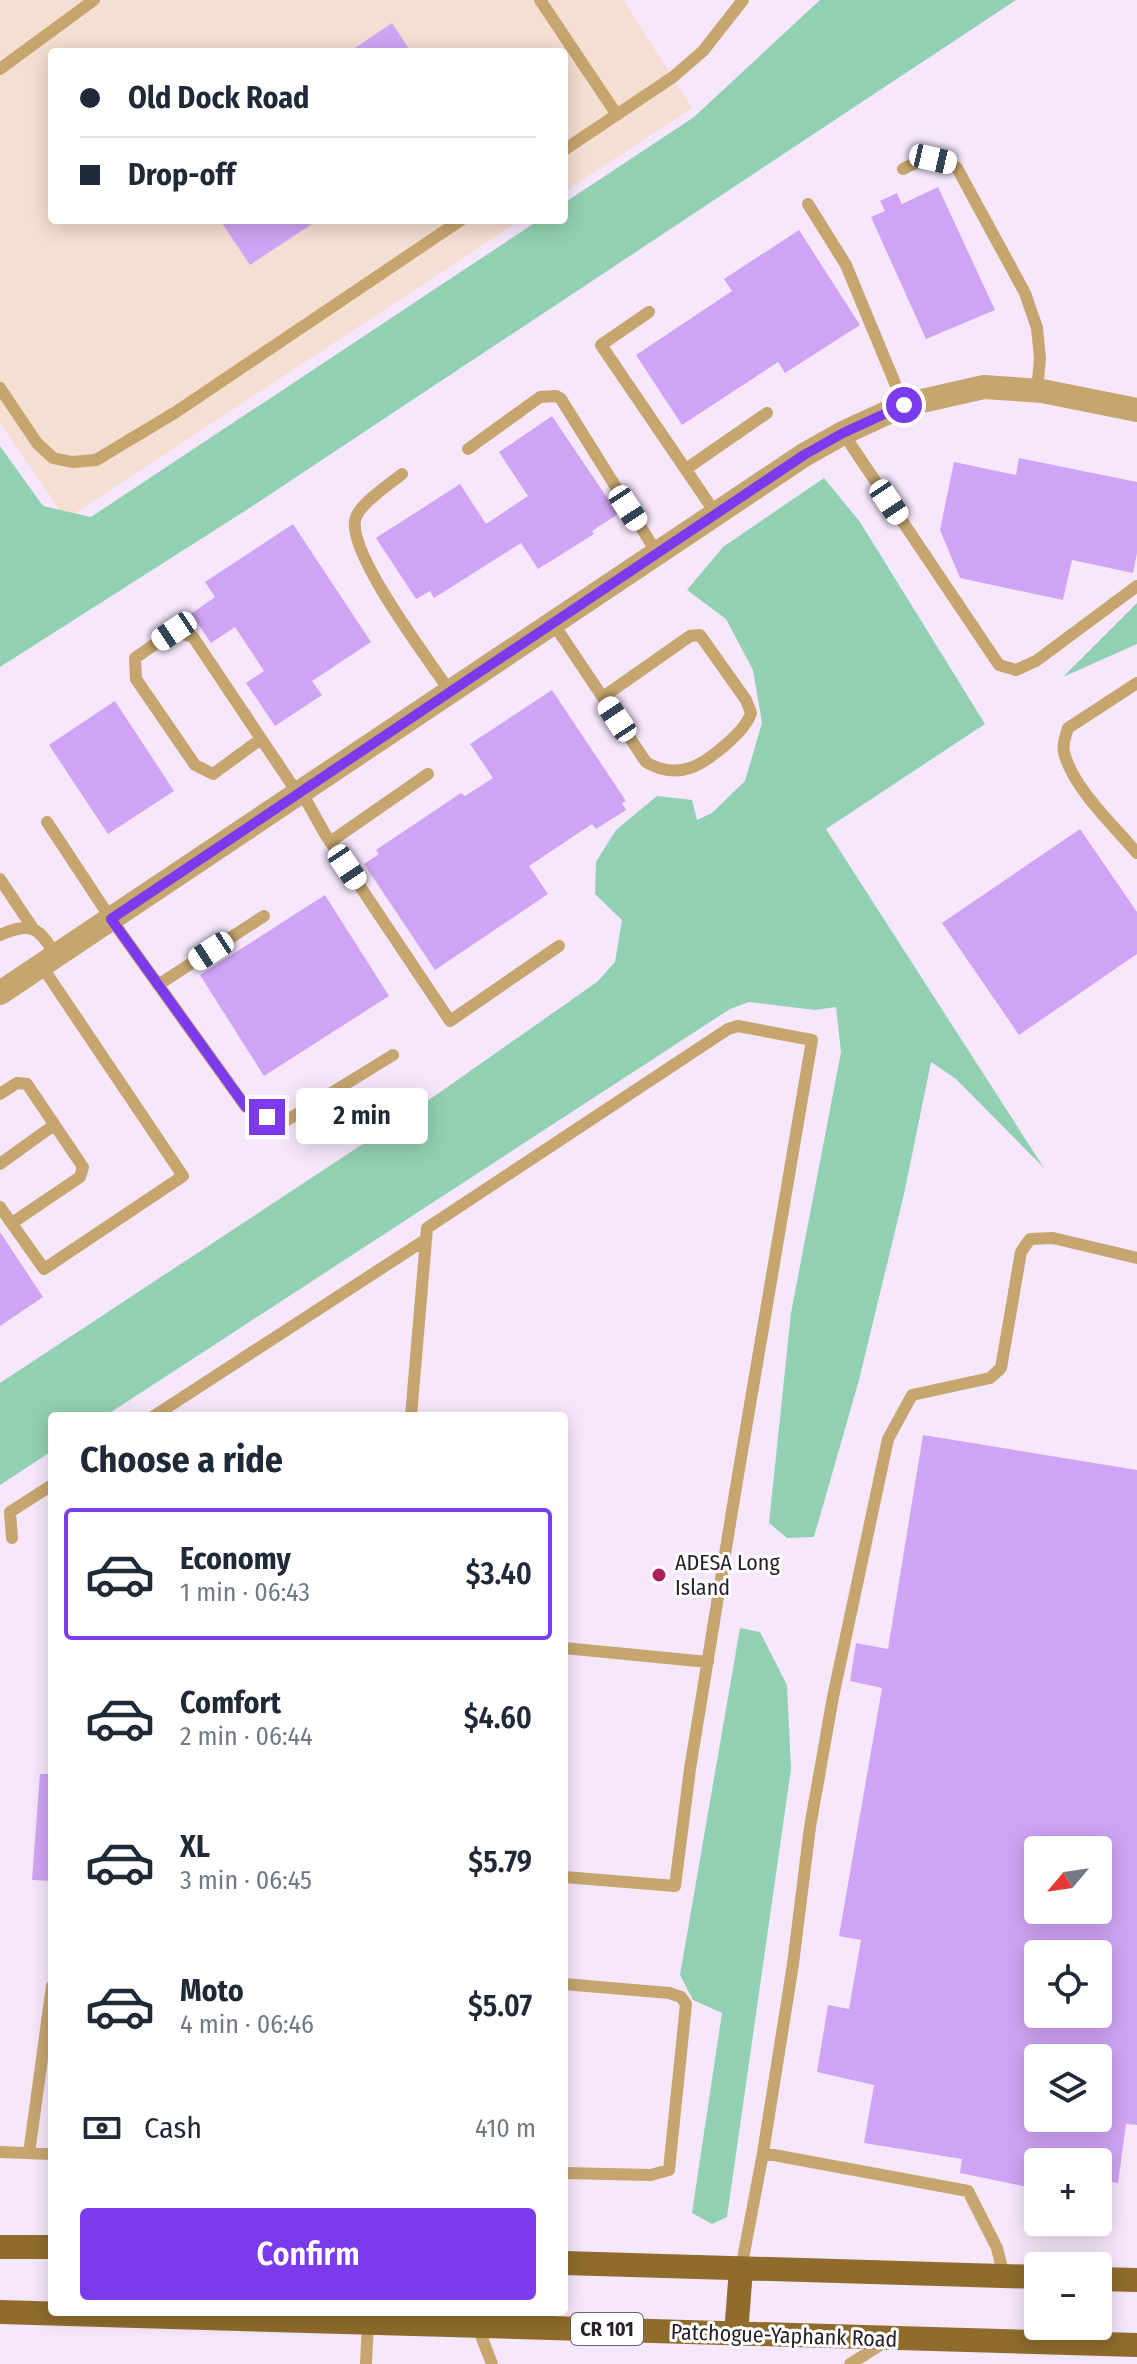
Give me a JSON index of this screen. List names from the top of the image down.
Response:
{
  "streets": {
    "main road": ["CR 101", "Patchogue-Yaphank Road"]
  },
  "places": ["ADESA Long Island"],
  "north": "bottom left",
  "page": {
    "banner": ["Old Dock Road", "Drop-off"],
    "bubble": "2 min",
    "heading": "Choose a ride",
    "list": [
      {
        "name": "Economy",
        "note": "1 min · 06:43",
        "value": "$3.40"
      },
      {
        "name": "Comfort",
        "note": "2 min · 06:44",
        "value": "$4.60"
      },
      {
        "name": "XL",
        "note": "3 min · 06:45",
        "value": "$5.79"
      },
      {
        "name": "Moto",
        "note": "4 min · 06:46",
        "value": "$5.07"
      }
    ],
    "map_buttons": ["+", "−"],
    "pay": ["Cash", "410 m"],
    "buttons": "Confirm"
  }
}
